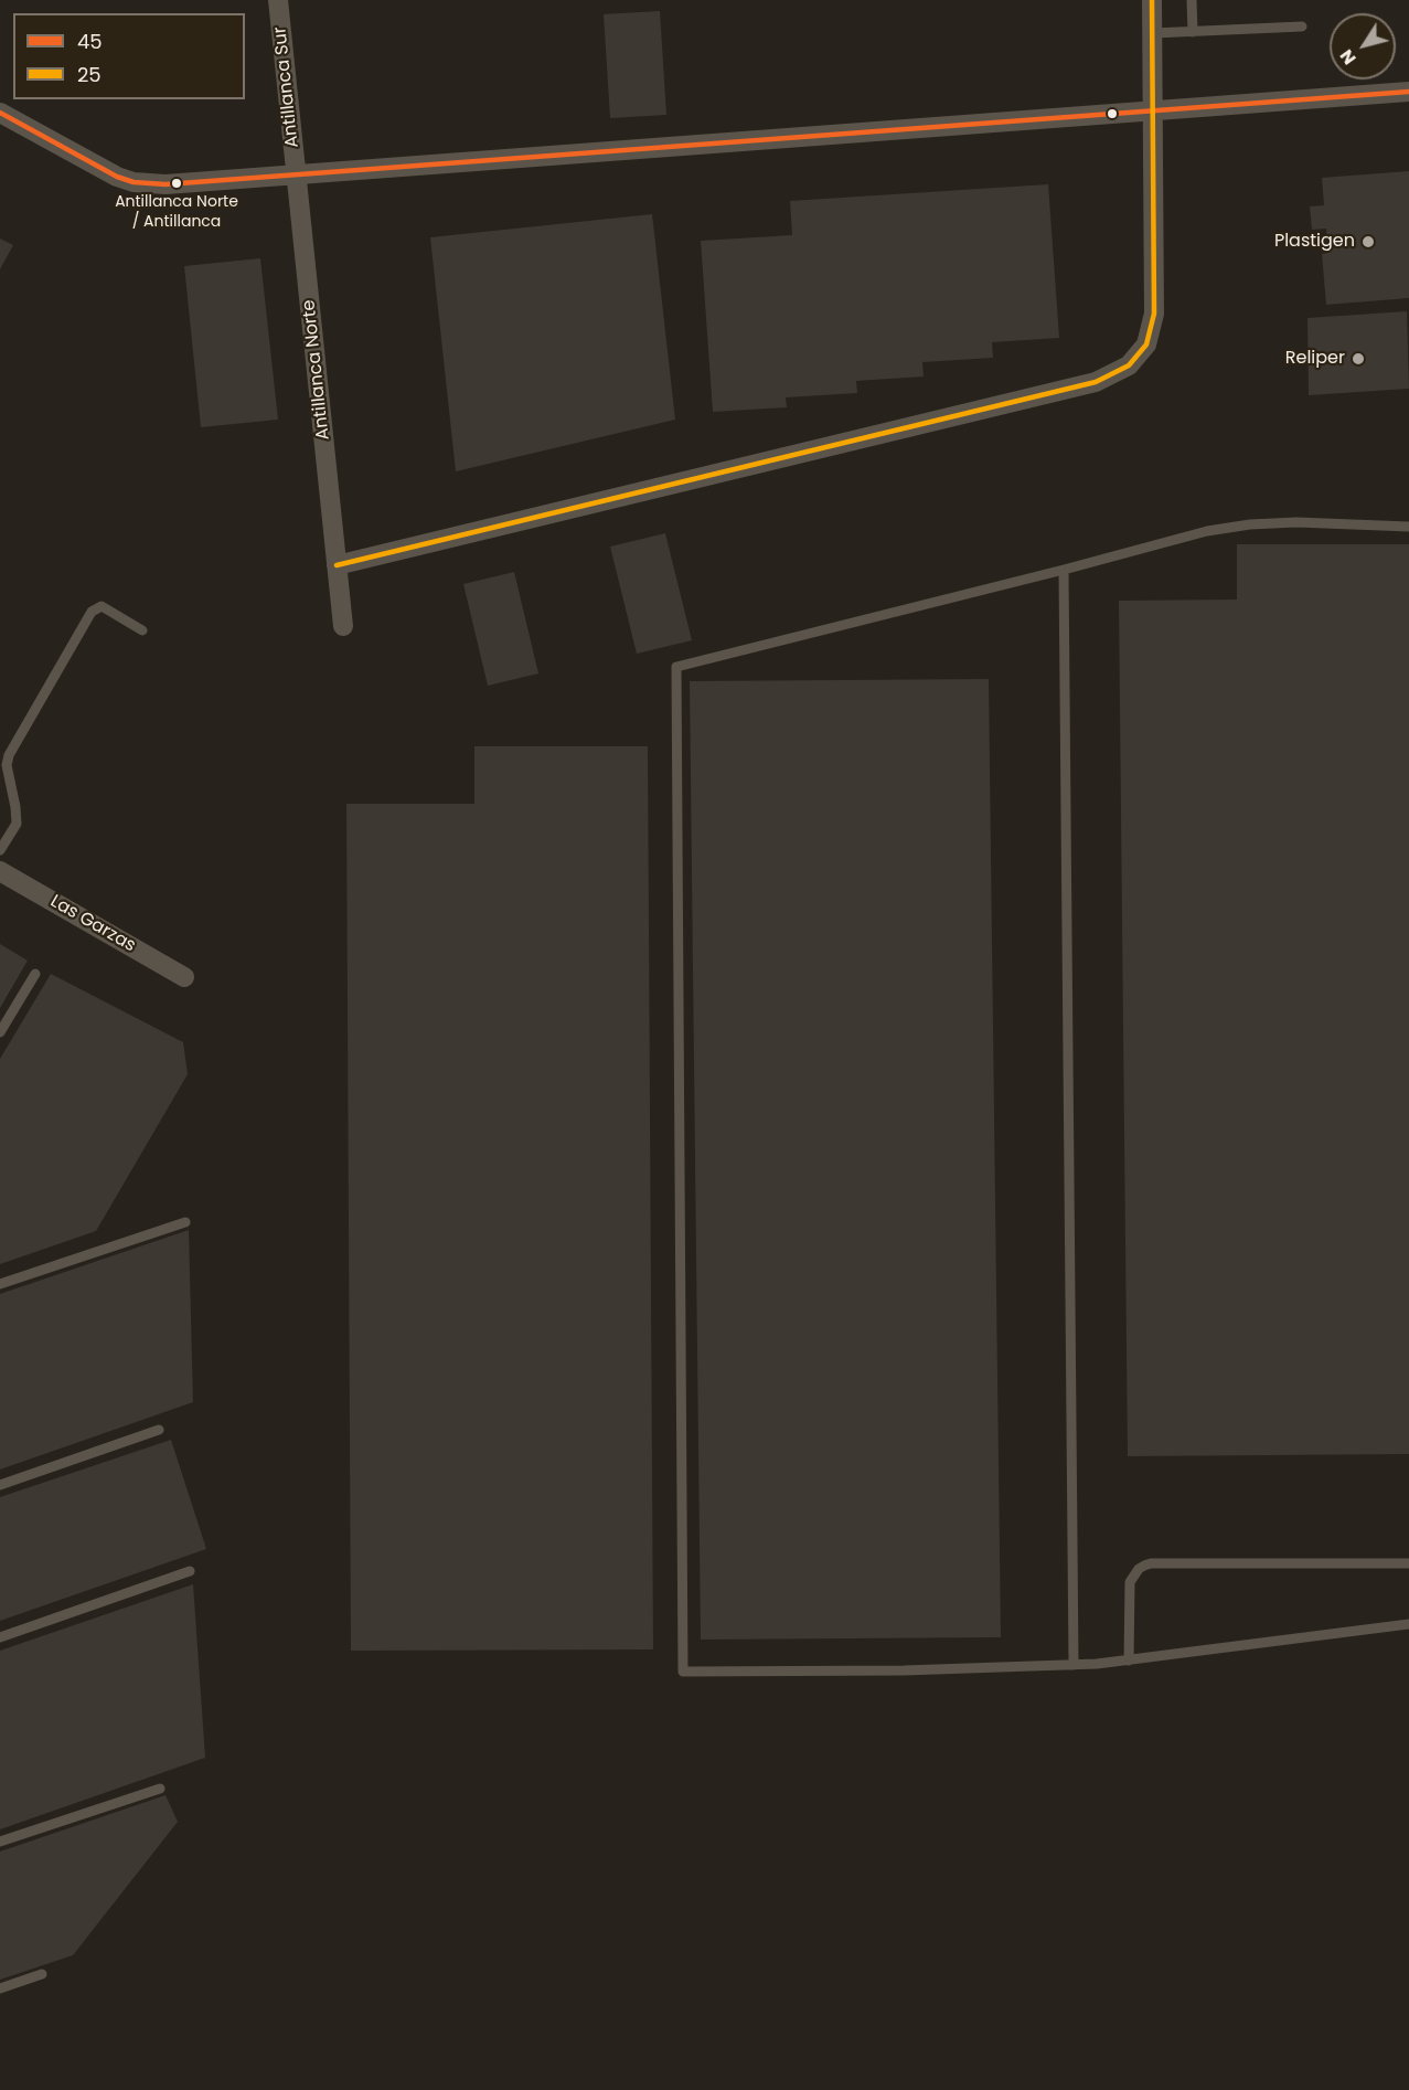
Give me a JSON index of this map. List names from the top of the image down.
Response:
{
  "streets": {
    "street": ["Antillanca Sur", "Antillanca Norte", "Las Garzas"]
  },
  "crossings": [
    ["Antillanca Sur", "Antillanca Norte"]
  ],
  "places": ["Antillanca Norte / Antillanca", "Plastigen", "Reliper"],
  "lines": ["transit line 25", "transit line 45"],
  "legend": ["45", "25"],
  "north": "bottom left"
}
